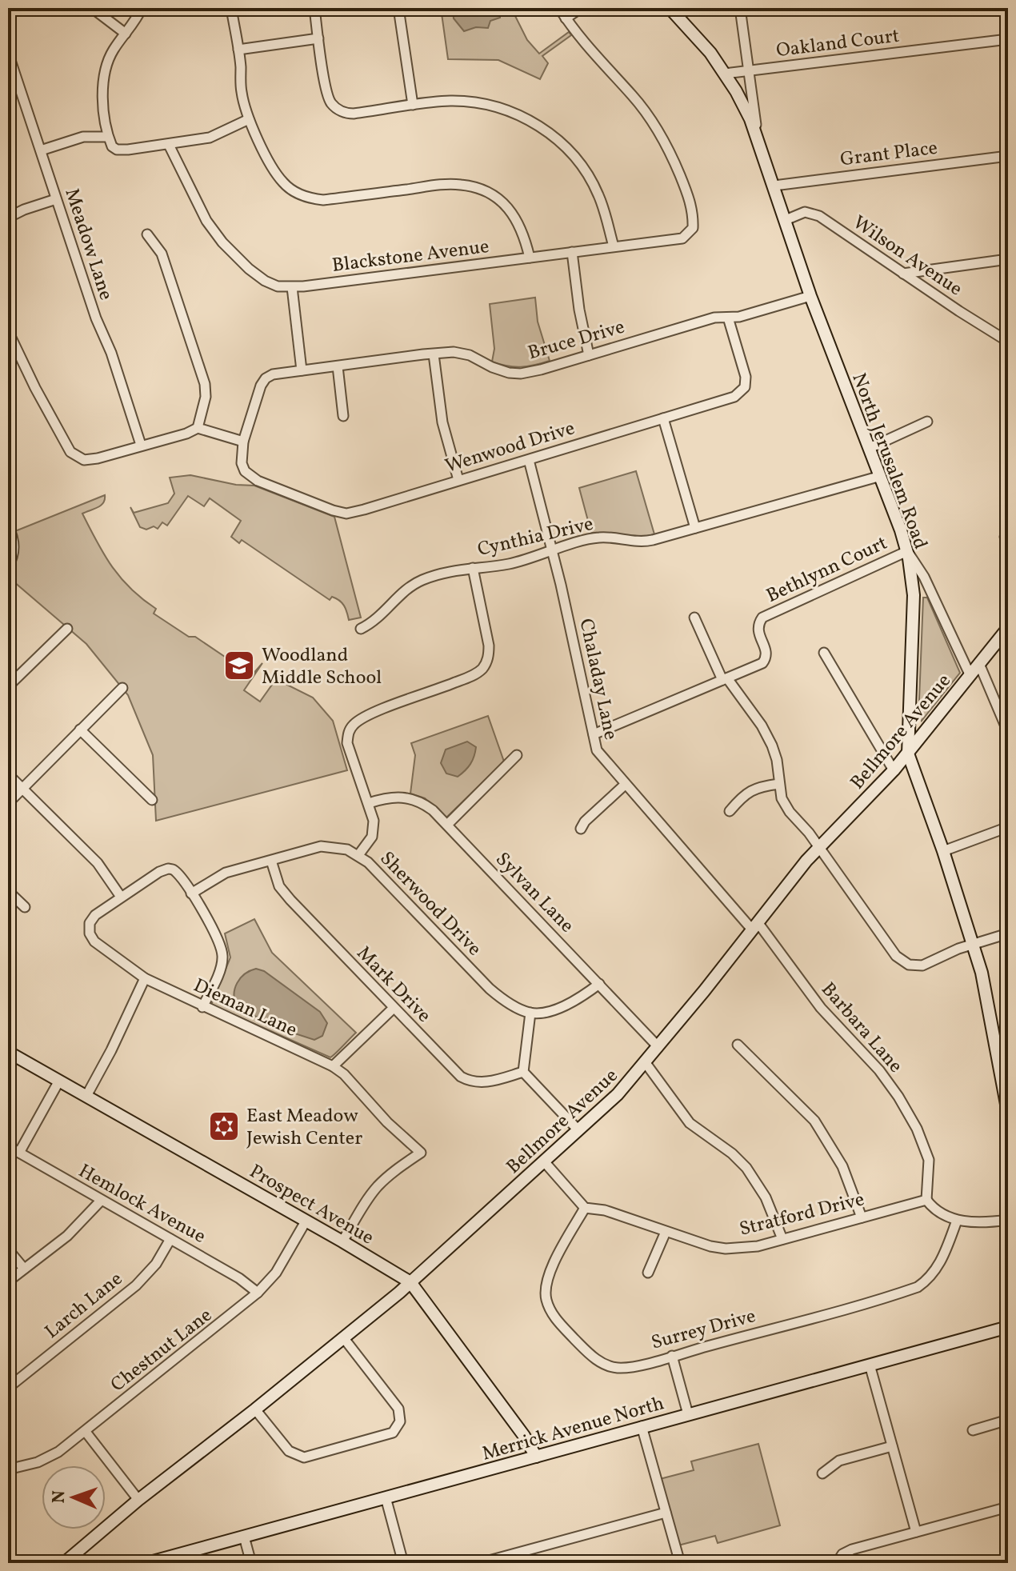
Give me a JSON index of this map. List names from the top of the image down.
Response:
{
  "streets": {
    "main road": [
      "North Jerusalem Road",
      "Bellmore Avenue",
      "Prospect Avenue",
      "Merrick Avenue North"
    ],
    "street": [
      "Oakland Court",
      "Grant Place",
      "Meadow Lane",
      "Blackstone Avenue",
      "Wilson Avenue",
      "Bruce Drive",
      "Wenwood Drive",
      "Cynthia Drive",
      "Bethlynn Court",
      "Chaladay Lane",
      "Sylvan Lane",
      "Sherwood Drive",
      "Mark Drive",
      "Dieman Lane",
      "Barbara Lane",
      "Hemlock Avenue",
      "Stratford Drive",
      "Larch Lane",
      "Surrey Drive",
      "Chestnut Lane"
    ]
  },
  "crossings": [
    ["Oakland Court", "North Jerusalem Road"],
    ["Grant Place", "North Jerusalem Road"],
    ["Wilson Avenue", "North Jerusalem Road"],
    ["Bruce Drive", "Wenwood Drive"],
    ["Bruce Drive", "North Jerusalem Road"],
    ["Wenwood Drive", "Chaladay Lane"],
    ["North Jerusalem Road", "Cynthia Drive"],
    ["North Jerusalem Road", "Bethlynn Court"],
    ["North Jerusalem Road", "Bellmore Avenue"],
    ["Cynthia Drive", "Chaladay Lane"],
    ["Bethlynn Court", "Chaladay Lane"],
    ["Chaladay Lane", "Bellmore Avenue"],
    ["Chaladay Lane", "Barbara Lane"],
    ["Bellmore Avenue", "Sylvan Lane"],
    ["Bellmore Avenue", "Barbara Lane"],
    ["Bellmore Avenue", "Prospect Avenue"],
    ["Sherwood Drive", "Mark Drive"],
    ["Dieman Lane", "Prospect Avenue"],
    ["Barbara Lane", "Stratford Drive"],
    ["Hemlock Avenue", "Larch Lane"],
    ["Hemlock Avenue", "Chestnut Lane"],
    ["Prospect Avenue", "Chestnut Lane"],
    ["Prospect Avenue", "Merrick Avenue North"],
    ["Stratford Drive", "Surrey Drive"]
  ],
  "places": {
    "school or university": ["Woodland Middle School"],
    "synagogue": ["East Meadow Jewish Center"]
  },
  "north": "left"
}
